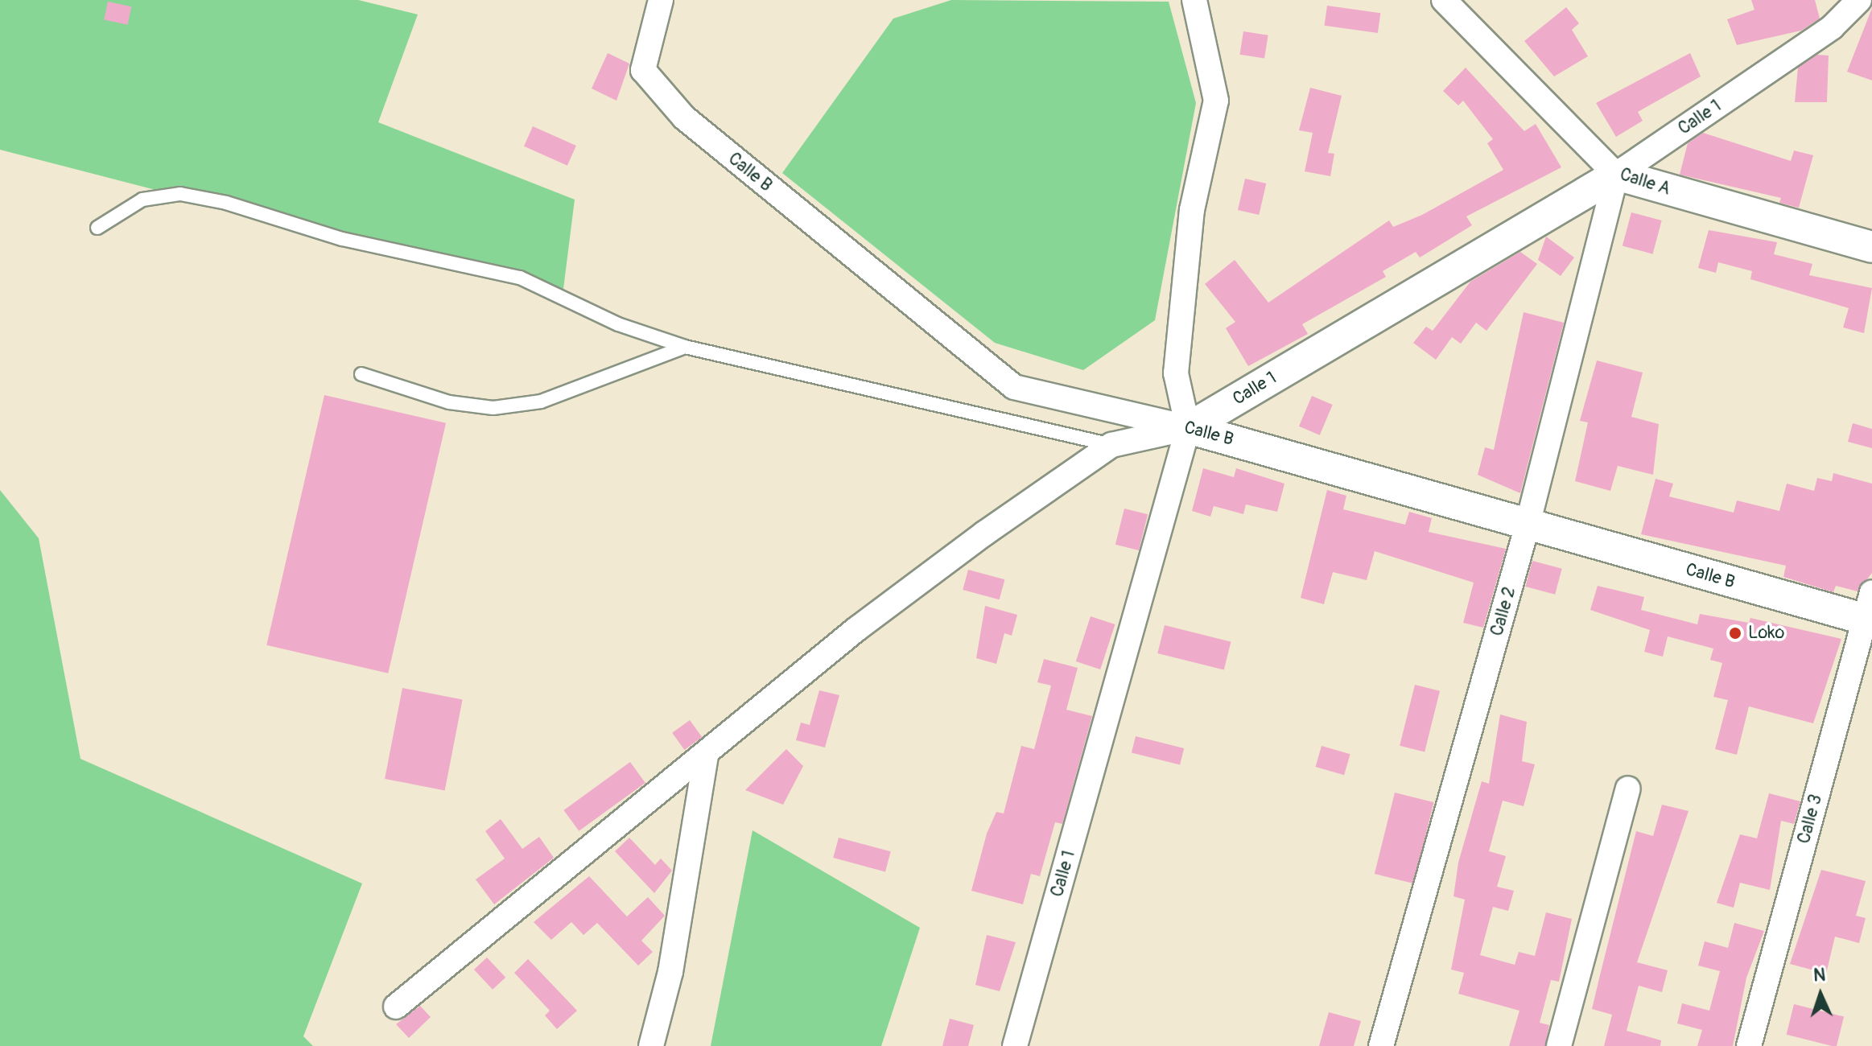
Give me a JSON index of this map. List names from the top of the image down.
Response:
{
  "streets": {
    "street": [
      "Calle 1",
      "Calle B",
      "Calle A",
      "Calle 2",
      "Calle 3"
    ]
  },
  "crossings": [
    ["Calle 1", "Calle B"],
    ["Calle 1", "Calle A"],
    ["Calle 1", "Calle 2"],
    ["Calle B", "Calle 2"],
    ["Calle B", "Calle 3"],
    ["Calle A", "Calle 2"]
  ],
  "places": ["Loko"],
  "north": "top"
}
